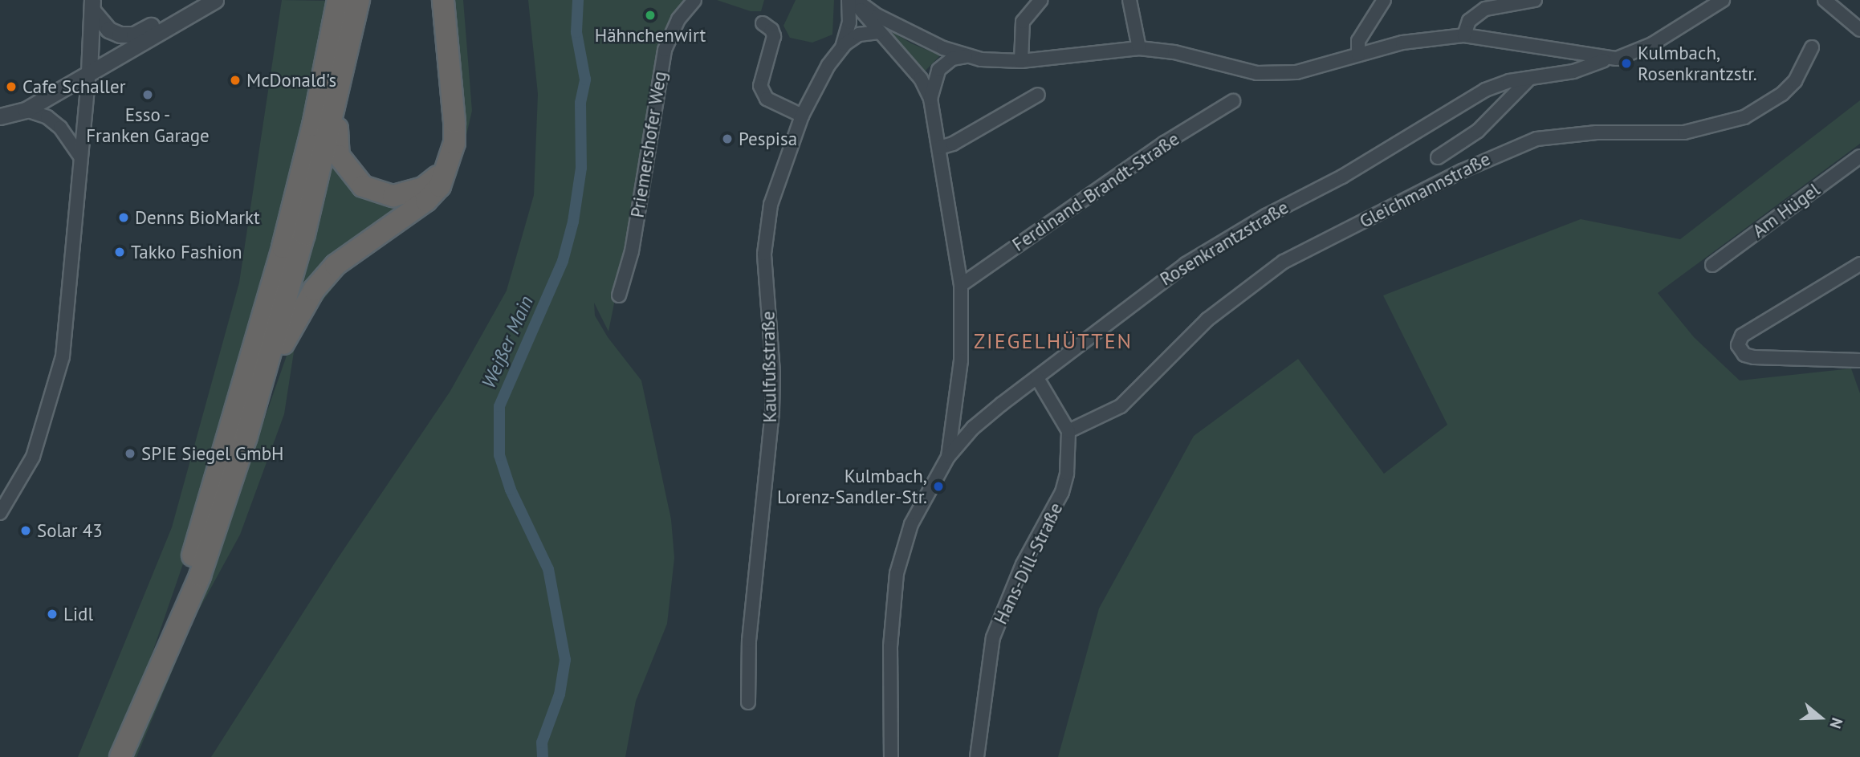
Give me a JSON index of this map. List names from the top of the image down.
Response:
{
  "streets": {
    "street": [
      "Priemershofer Weg",
      "Gleichmannstraße",
      "Ferdinand-Brandt-Straße",
      "Am Hügel",
      "Rosenkrantzstraße",
      "Kaulfußstraße",
      "Hans-Dill-Straße"
    ]
  },
  "crossings": [
    ["Gleichmannstraße", "Hans-Dill-Straße"]
  ],
  "districts": ["ZIEGELHÜTTEN"],
  "water": ["Weißer Main"],
  "places": [
    "Hähnchenwirt",
    "Kulmbach, Rosenkrantzstr.",
    "McDonald's",
    "Cafe Schaller",
    "Esso - Franken Garage",
    "Pespisa",
    "Denns BioMarkt",
    "Takko Fashion",
    "SPIE Siegel GmbH",
    "Kulmbach, Lorenz-Sandler-Str.",
    "Solar 43",
    "Lidl"
  ],
  "north": "right"
}
